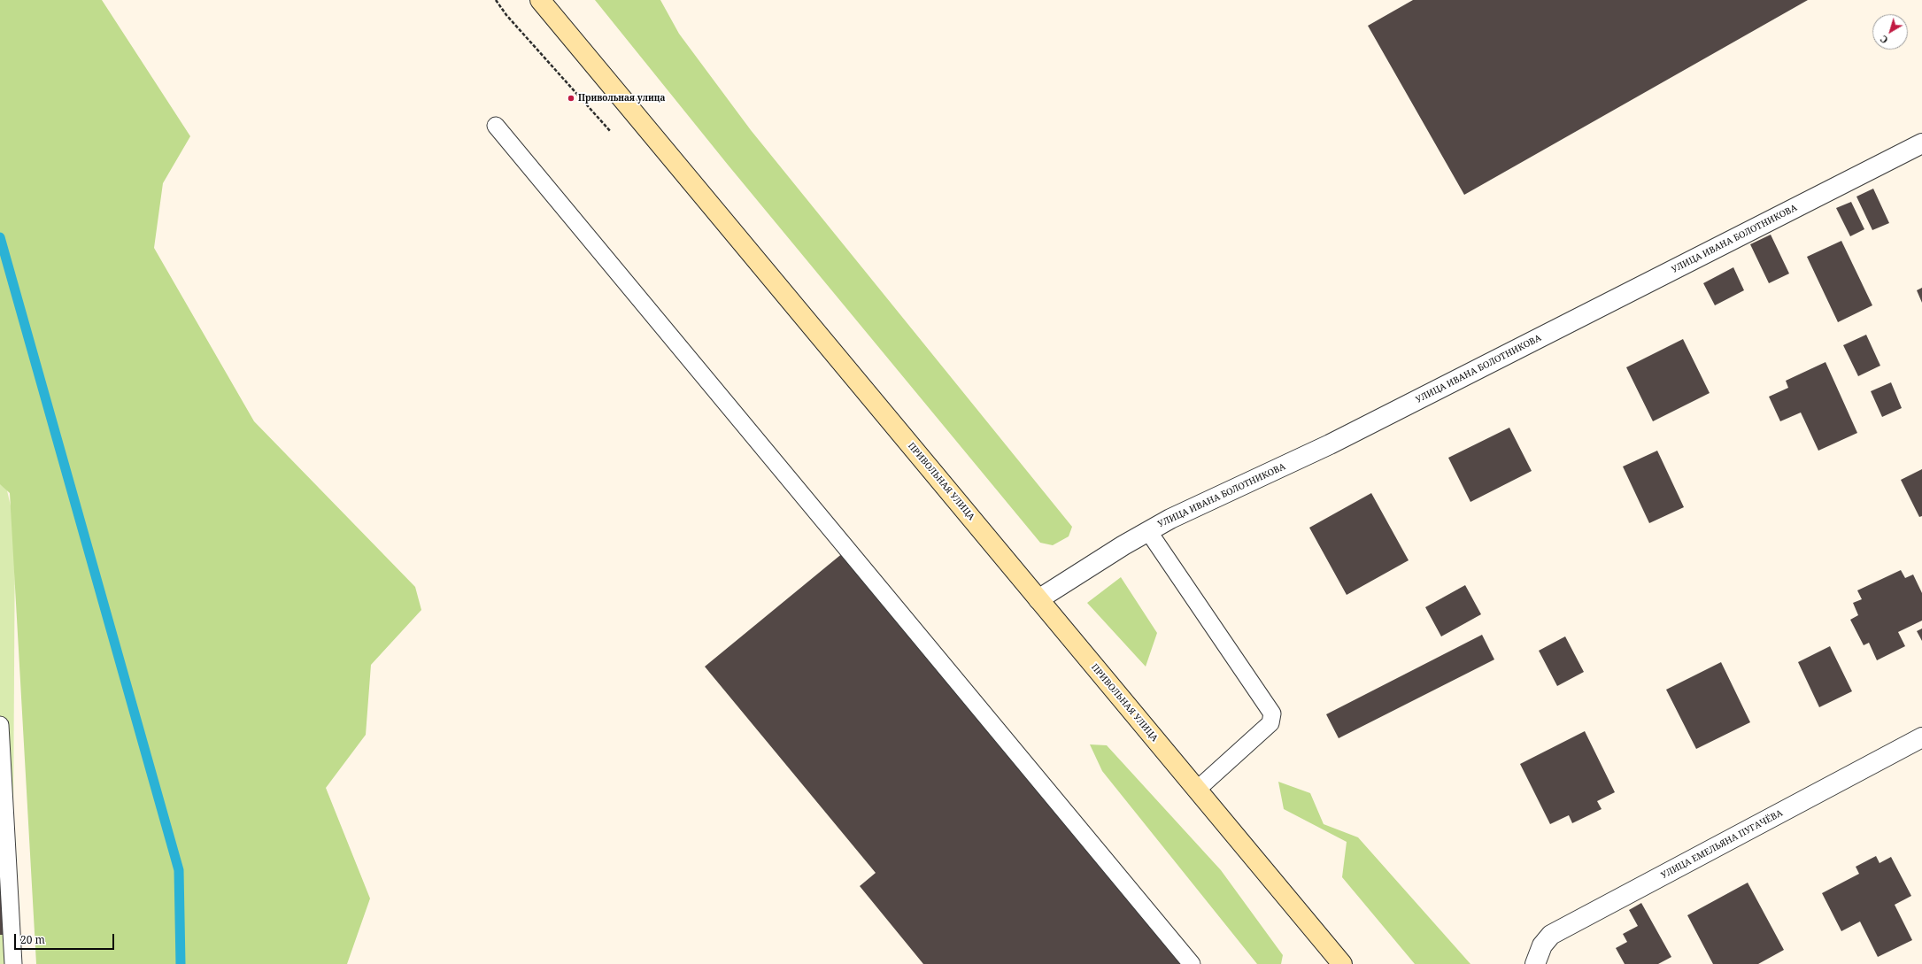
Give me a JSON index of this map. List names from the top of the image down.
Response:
{
  "streets": {
    "street": ["УЛИЦА ИВАНА БОЛОТНИКОВА", "ПРИВОЛЬНАЯ УЛИЦА", "УЛИЦА ЕМЕЛЬЯНА ПУГАЧЁВА"]
  },
  "crossings": [
    ["УЛИЦА ИВАНА БОЛОТНИКОВА", "ПРИВОЛЬНАЯ УЛИЦА"]
  ],
  "places": ["Привольная улица"],
  "scale_bar": "20 m",
  "north": "bottom left"
}
